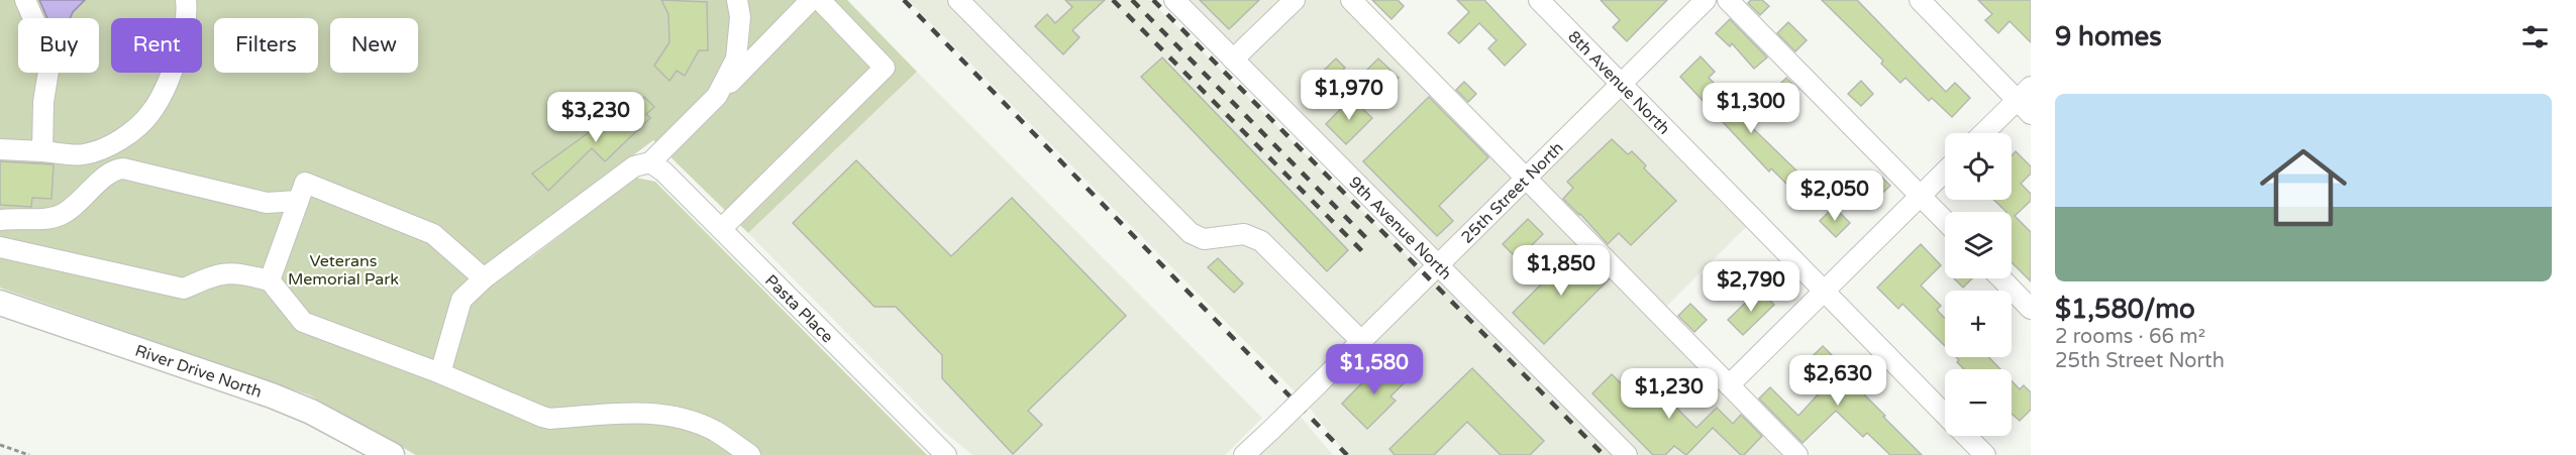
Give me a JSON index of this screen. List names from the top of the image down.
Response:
{
  "streets": {
    "main road": ["River Drive North"],
    "street": [
      "8th Avenue North",
      "25th Street North",
      "9th Avenue North",
      "Pasta Place"
    ]
  },
  "crossings": [
    ["8th Avenue North", "25th Street North"],
    ["25th Street North", "9th Avenue North"]
  ],
  "parks": ["Veterans Memorial Park"],
  "page": {
    "heading": "9 homes",
    "chip": [
      "Buy",
      "Rent",
      "Filters",
      "New"
    ],
    "price": [
      "$1,970",
      "$1,300",
      "$3,230",
      "$2,050",
      "$1,850",
      "$2,790",
      "$1,580",
      "$2,630",
      "$1,230"
    ],
    "list": [
      {
        "name": "$1,580/mo",
        "note": "2 rooms · 66 m² · 25th Street North"
      }
    ],
    "map_buttons": ["+", "−"]
  }
}
